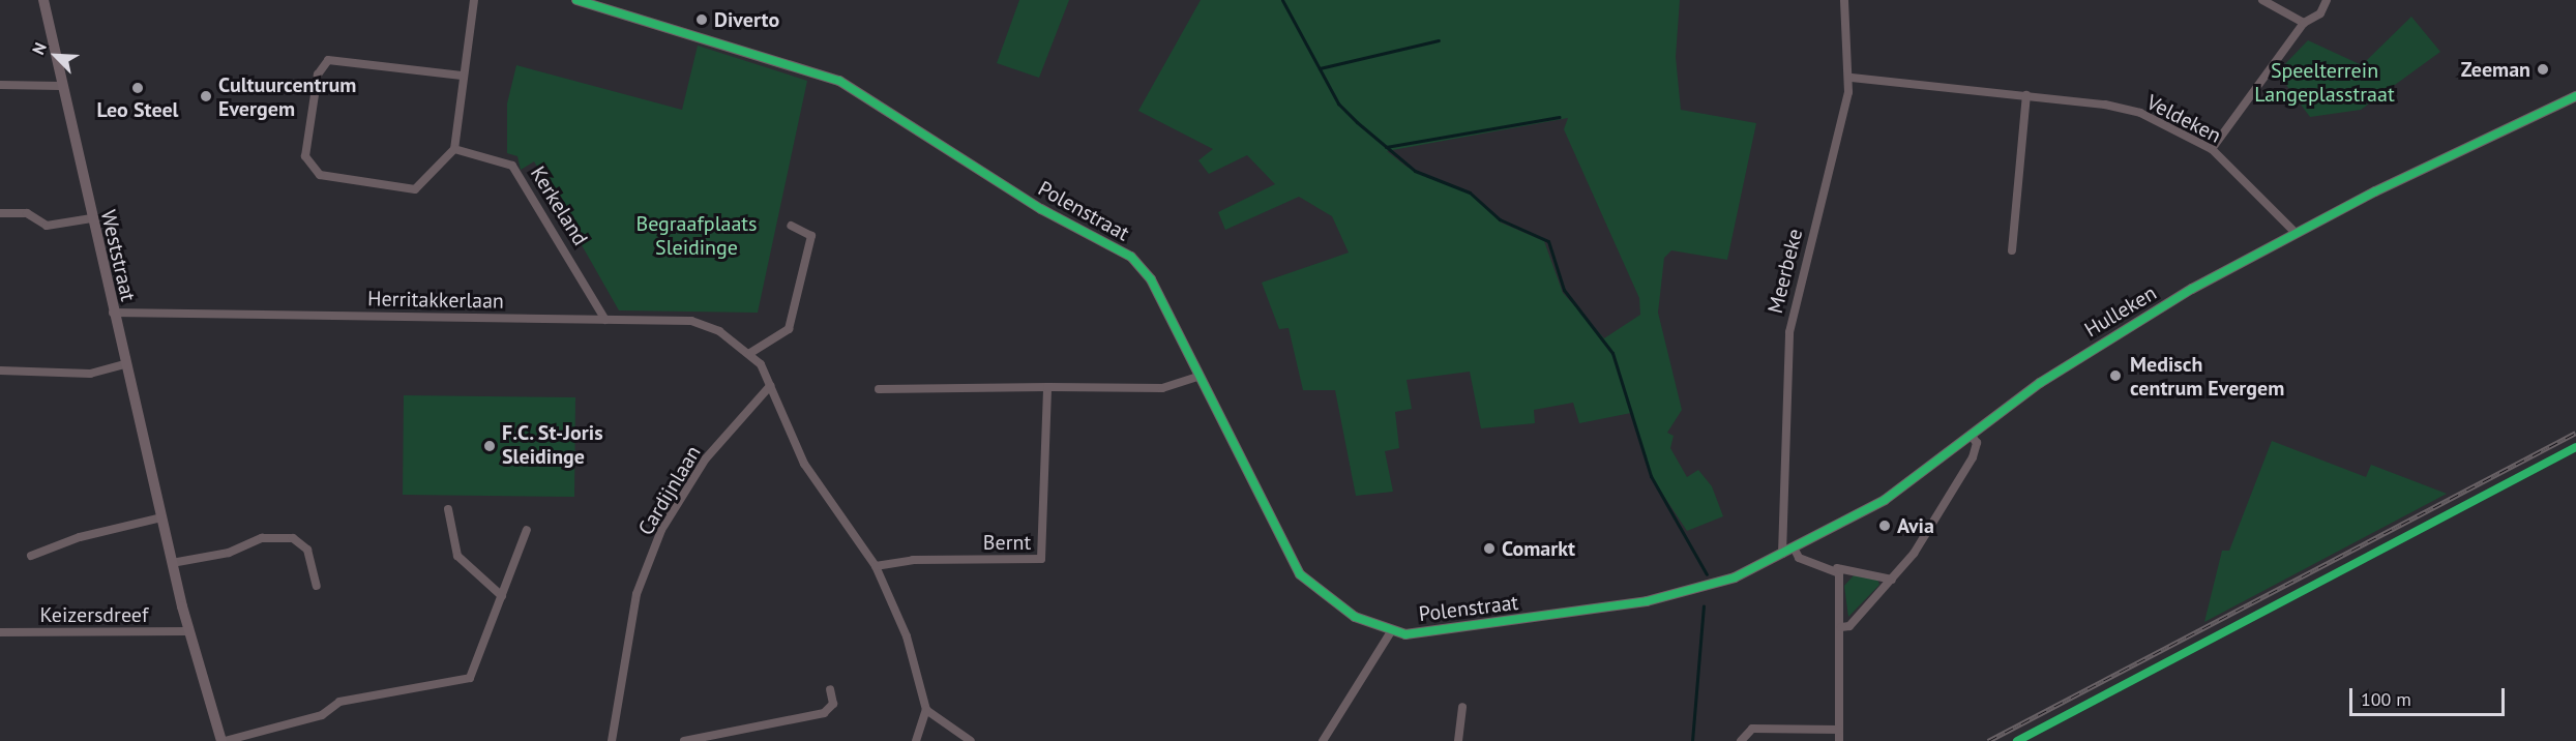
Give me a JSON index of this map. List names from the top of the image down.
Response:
{
  "streets": {
    "main road": ["Polenstraat", "Weststraat", "Hulleken"],
    "street": [
      "Veldeken",
      "Kerkeland",
      "Meerbeke",
      "Herritakkerlaan",
      "Cardijnlaan",
      "Bernt",
      "Keizersdreef"
    ]
  },
  "crossings": [
    ["Veldeken", "Meerbeke"],
    ["Veldeken", "Hulleken"],
    ["Kerkeland", "Herritakkerlaan"],
    ["Polenstraat", "Hulleken"],
    ["Weststraat", "Herritakkerlaan"],
    ["Weststraat", "Keizersdreef"],
    ["Meerbeke", "Hulleken"]
  ],
  "parks": ["Speelterrein Langeplasstraat", "Begraafplaats Sleidinge"],
  "places": [
    "Diverto",
    "Zeeman",
    "Leo Steel",
    "Cultuurcentrum Evergem",
    "Medisch centrum Evergem",
    "F.C. St-Joris Sleidinge",
    "Avia",
    "Comarkt"
  ],
  "scale_bar": "100 m",
  "north": "top left"
}
